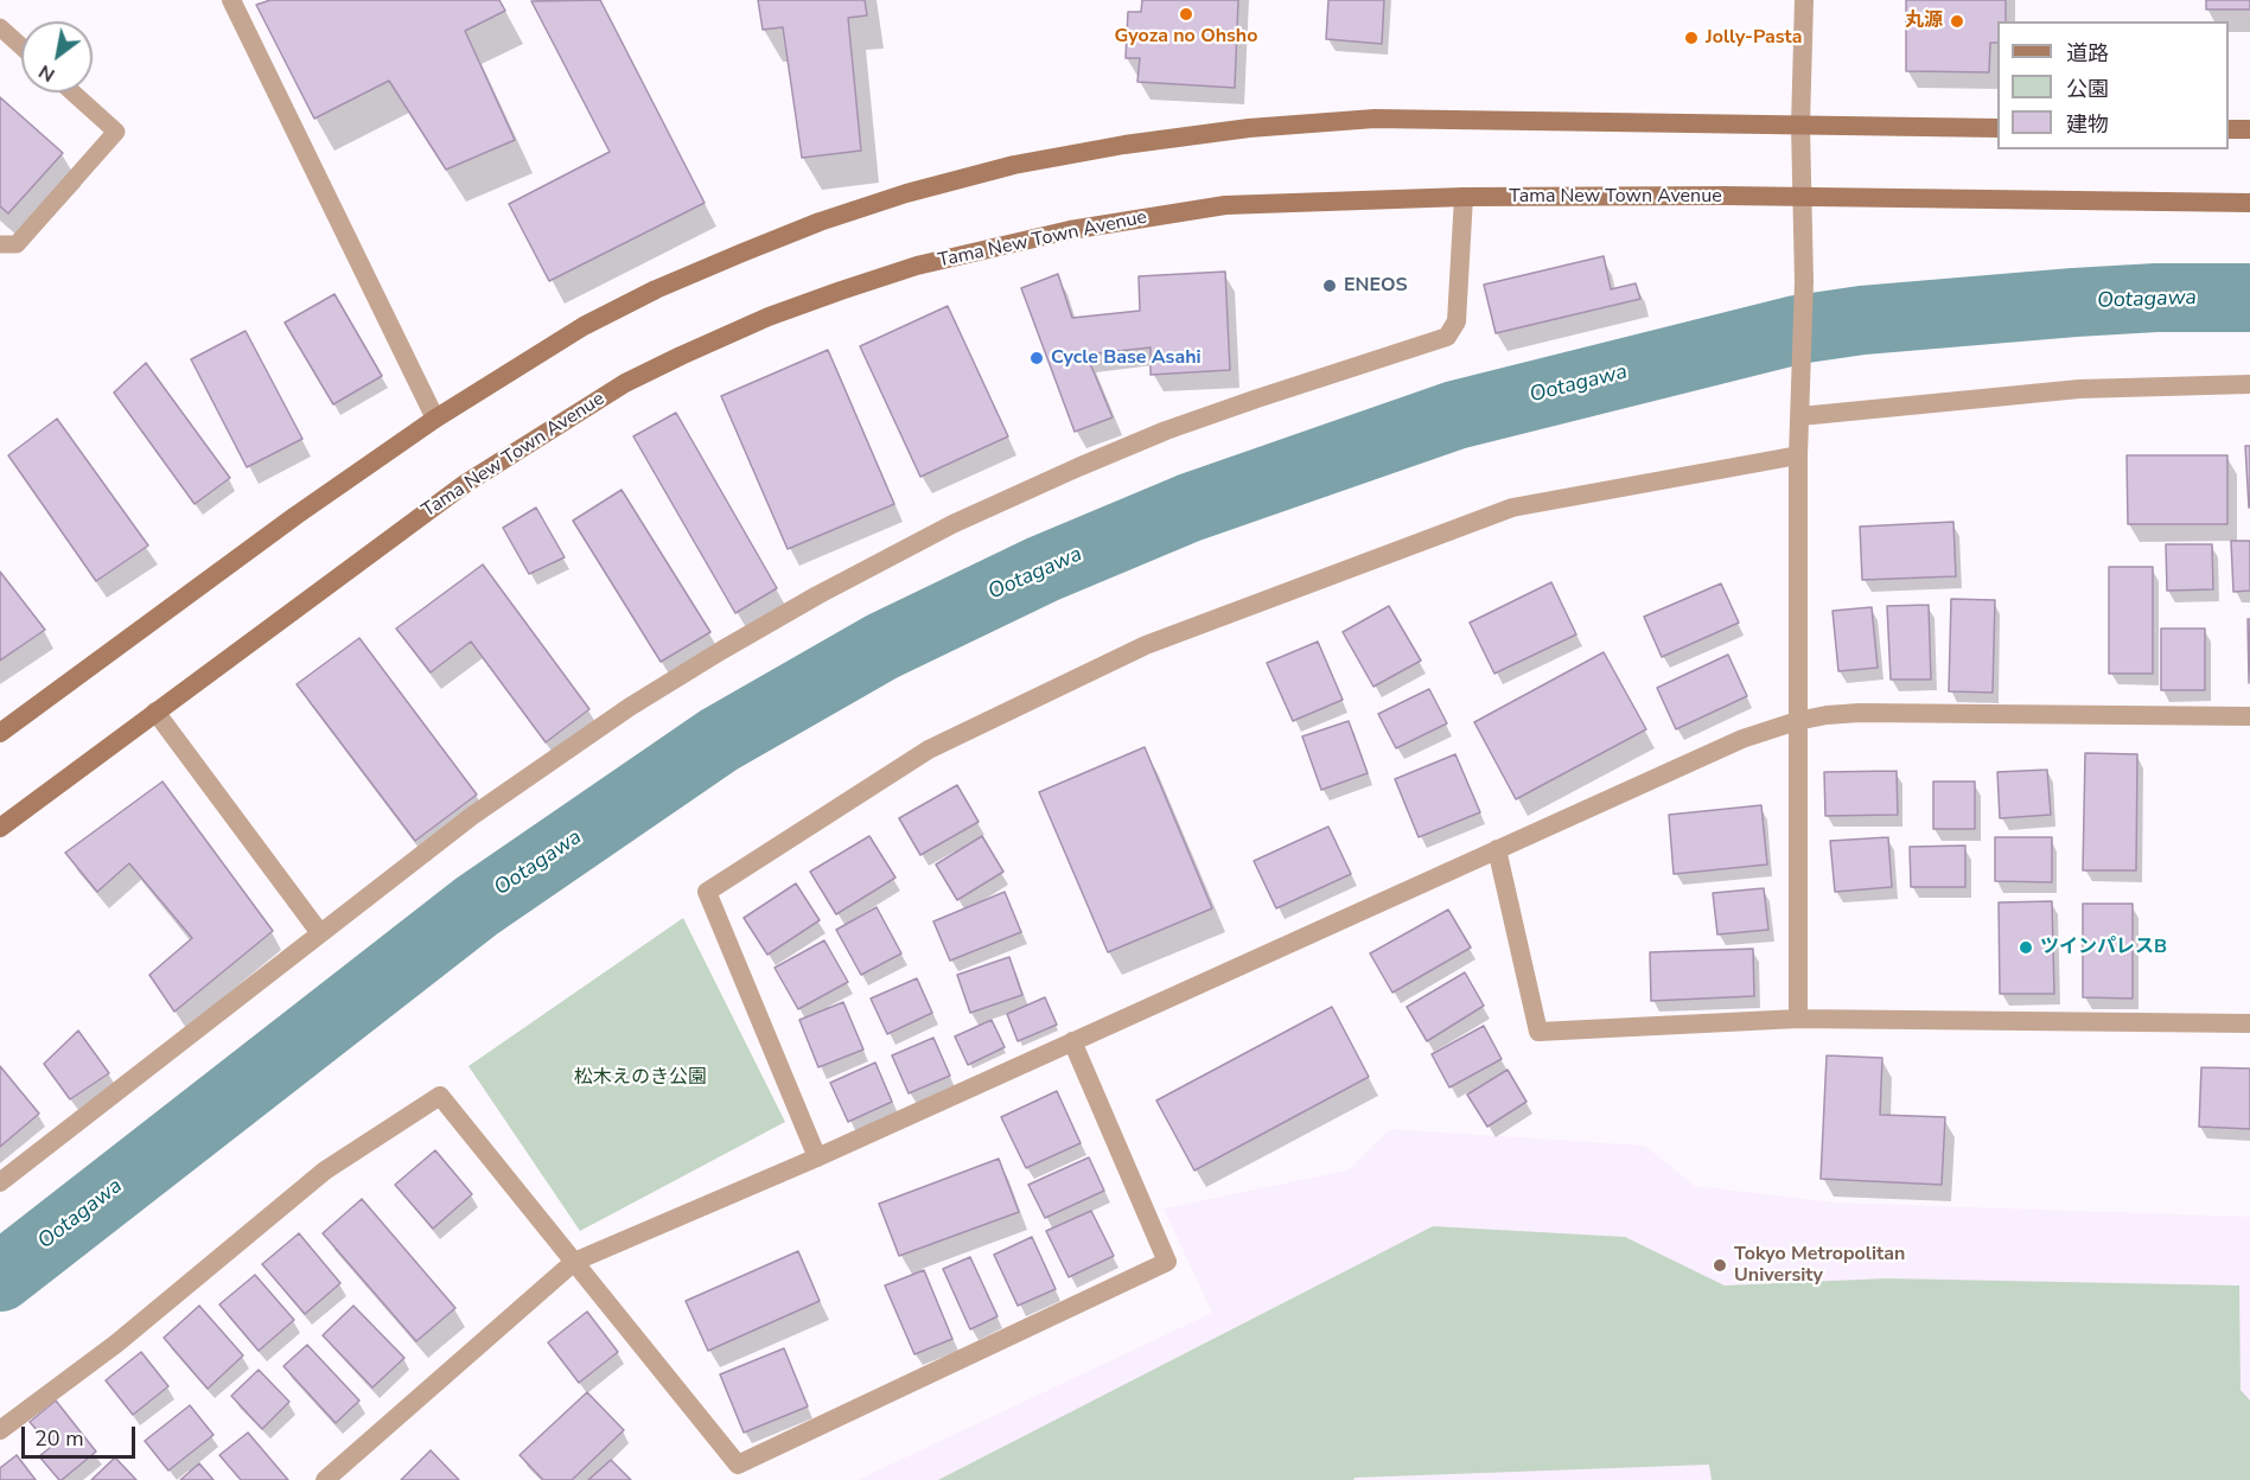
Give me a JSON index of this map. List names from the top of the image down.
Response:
{
  "streets": {
    "main road": ["Tama New Town Avenue"]
  },
  "water": ["Ootagawa"],
  "parks": ["松木えのき公園"],
  "places": [
    "Gyoza no Ohsho",
    "丸源",
    "Jolly-Pasta",
    "ENEOS",
    "Cycle Base Asahi",
    "ツインパレスB",
    "Tokyo Metropolitan University"
  ],
  "legend": ["道路", "公園", "建物"],
  "scale_bar": "20 m",
  "north": "bottom left"
}
